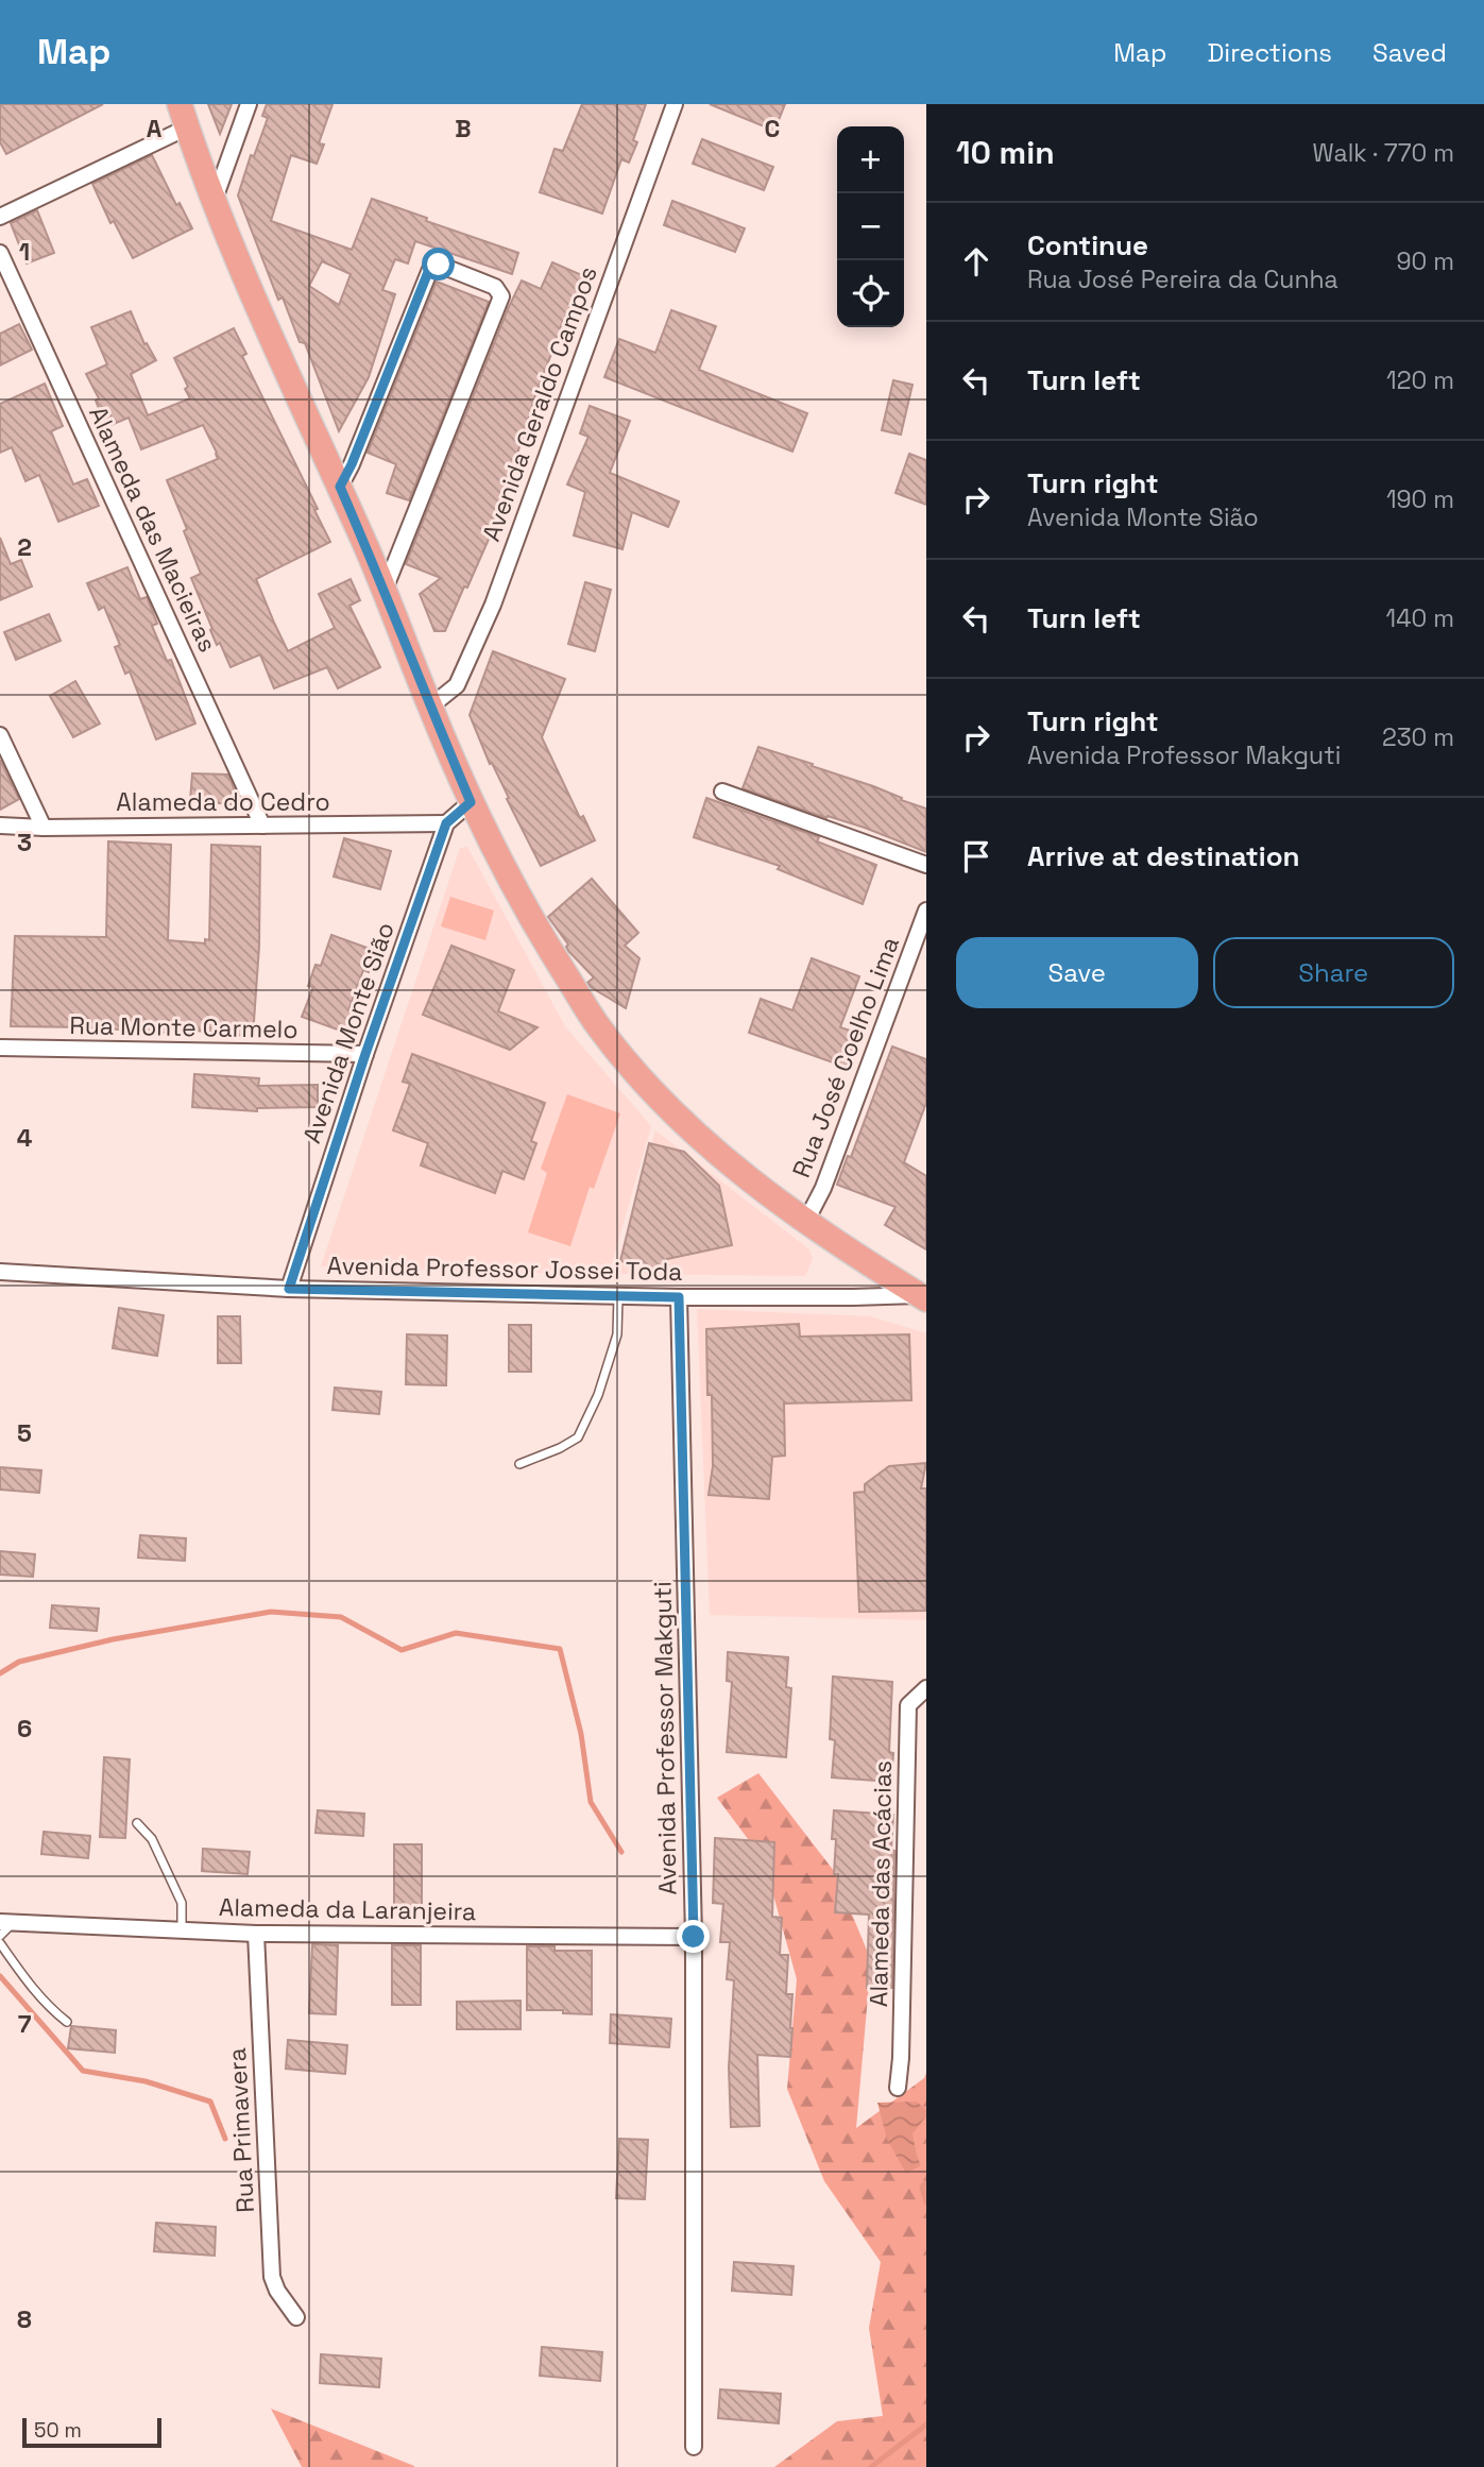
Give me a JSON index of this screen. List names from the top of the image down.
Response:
{
  "streets": {
    "street": [
      "Avenida Geraldo Campos",
      "Alameda das Macieiras",
      "Alameda do Cedro",
      "Rua Monte Carmelo",
      "Avenida Monte Sião",
      "Rua José Coelho Lima",
      "Avenida Professor Jossei Toda",
      "Avenida Professor Makguti",
      "Alameda das Acácias",
      "Alameda da Laranjeira",
      "Rua Primavera"
    ]
  },
  "crossings": [
    ["Alameda das Macieiras", "Alameda do Cedro"],
    ["Alameda do Cedro", "Avenida Monte Sião"],
    ["Rua Monte Carmelo", "Avenida Monte Sião"],
    ["Avenida Monte Sião", "Avenida Professor Jossei Toda"],
    ["Avenida Professor Jossei Toda", "Avenida Professor Makguti"],
    ["Avenida Professor Makguti", "Alameda da Laranjeira"],
    ["Alameda da Laranjeira", "Rua Primavera"]
  ],
  "scale_bar": "50 m",
  "page": {
    "header": "Map",
    "nav": ["Map", "Directions", "Saved"],
    "heading": ["10 min", "Walk · 770 m"],
    "map_buttons": ["+", "−"],
    "list": [
      ["Continue", "Rua José Pereira da Cunha", "90 m"],
      ["Turn left", "120 m"],
      ["Turn right", "Avenida Monte Sião", "190 m"],
      ["Turn left", "140 m"],
      ["Turn right", "Avenida Professor Makguti", "230 m"],
      "Arrive at destination"
    ],
    "buttons": ["Save", "Share"],
    "scale": "50 m"
  },
  "grid": {
    "columns": ["A", "B", "C"],
    "rows": [
      "1",
      "2",
      "3",
      "4",
      "5",
      "6",
      "7",
      "8"
    ]
  }
}
